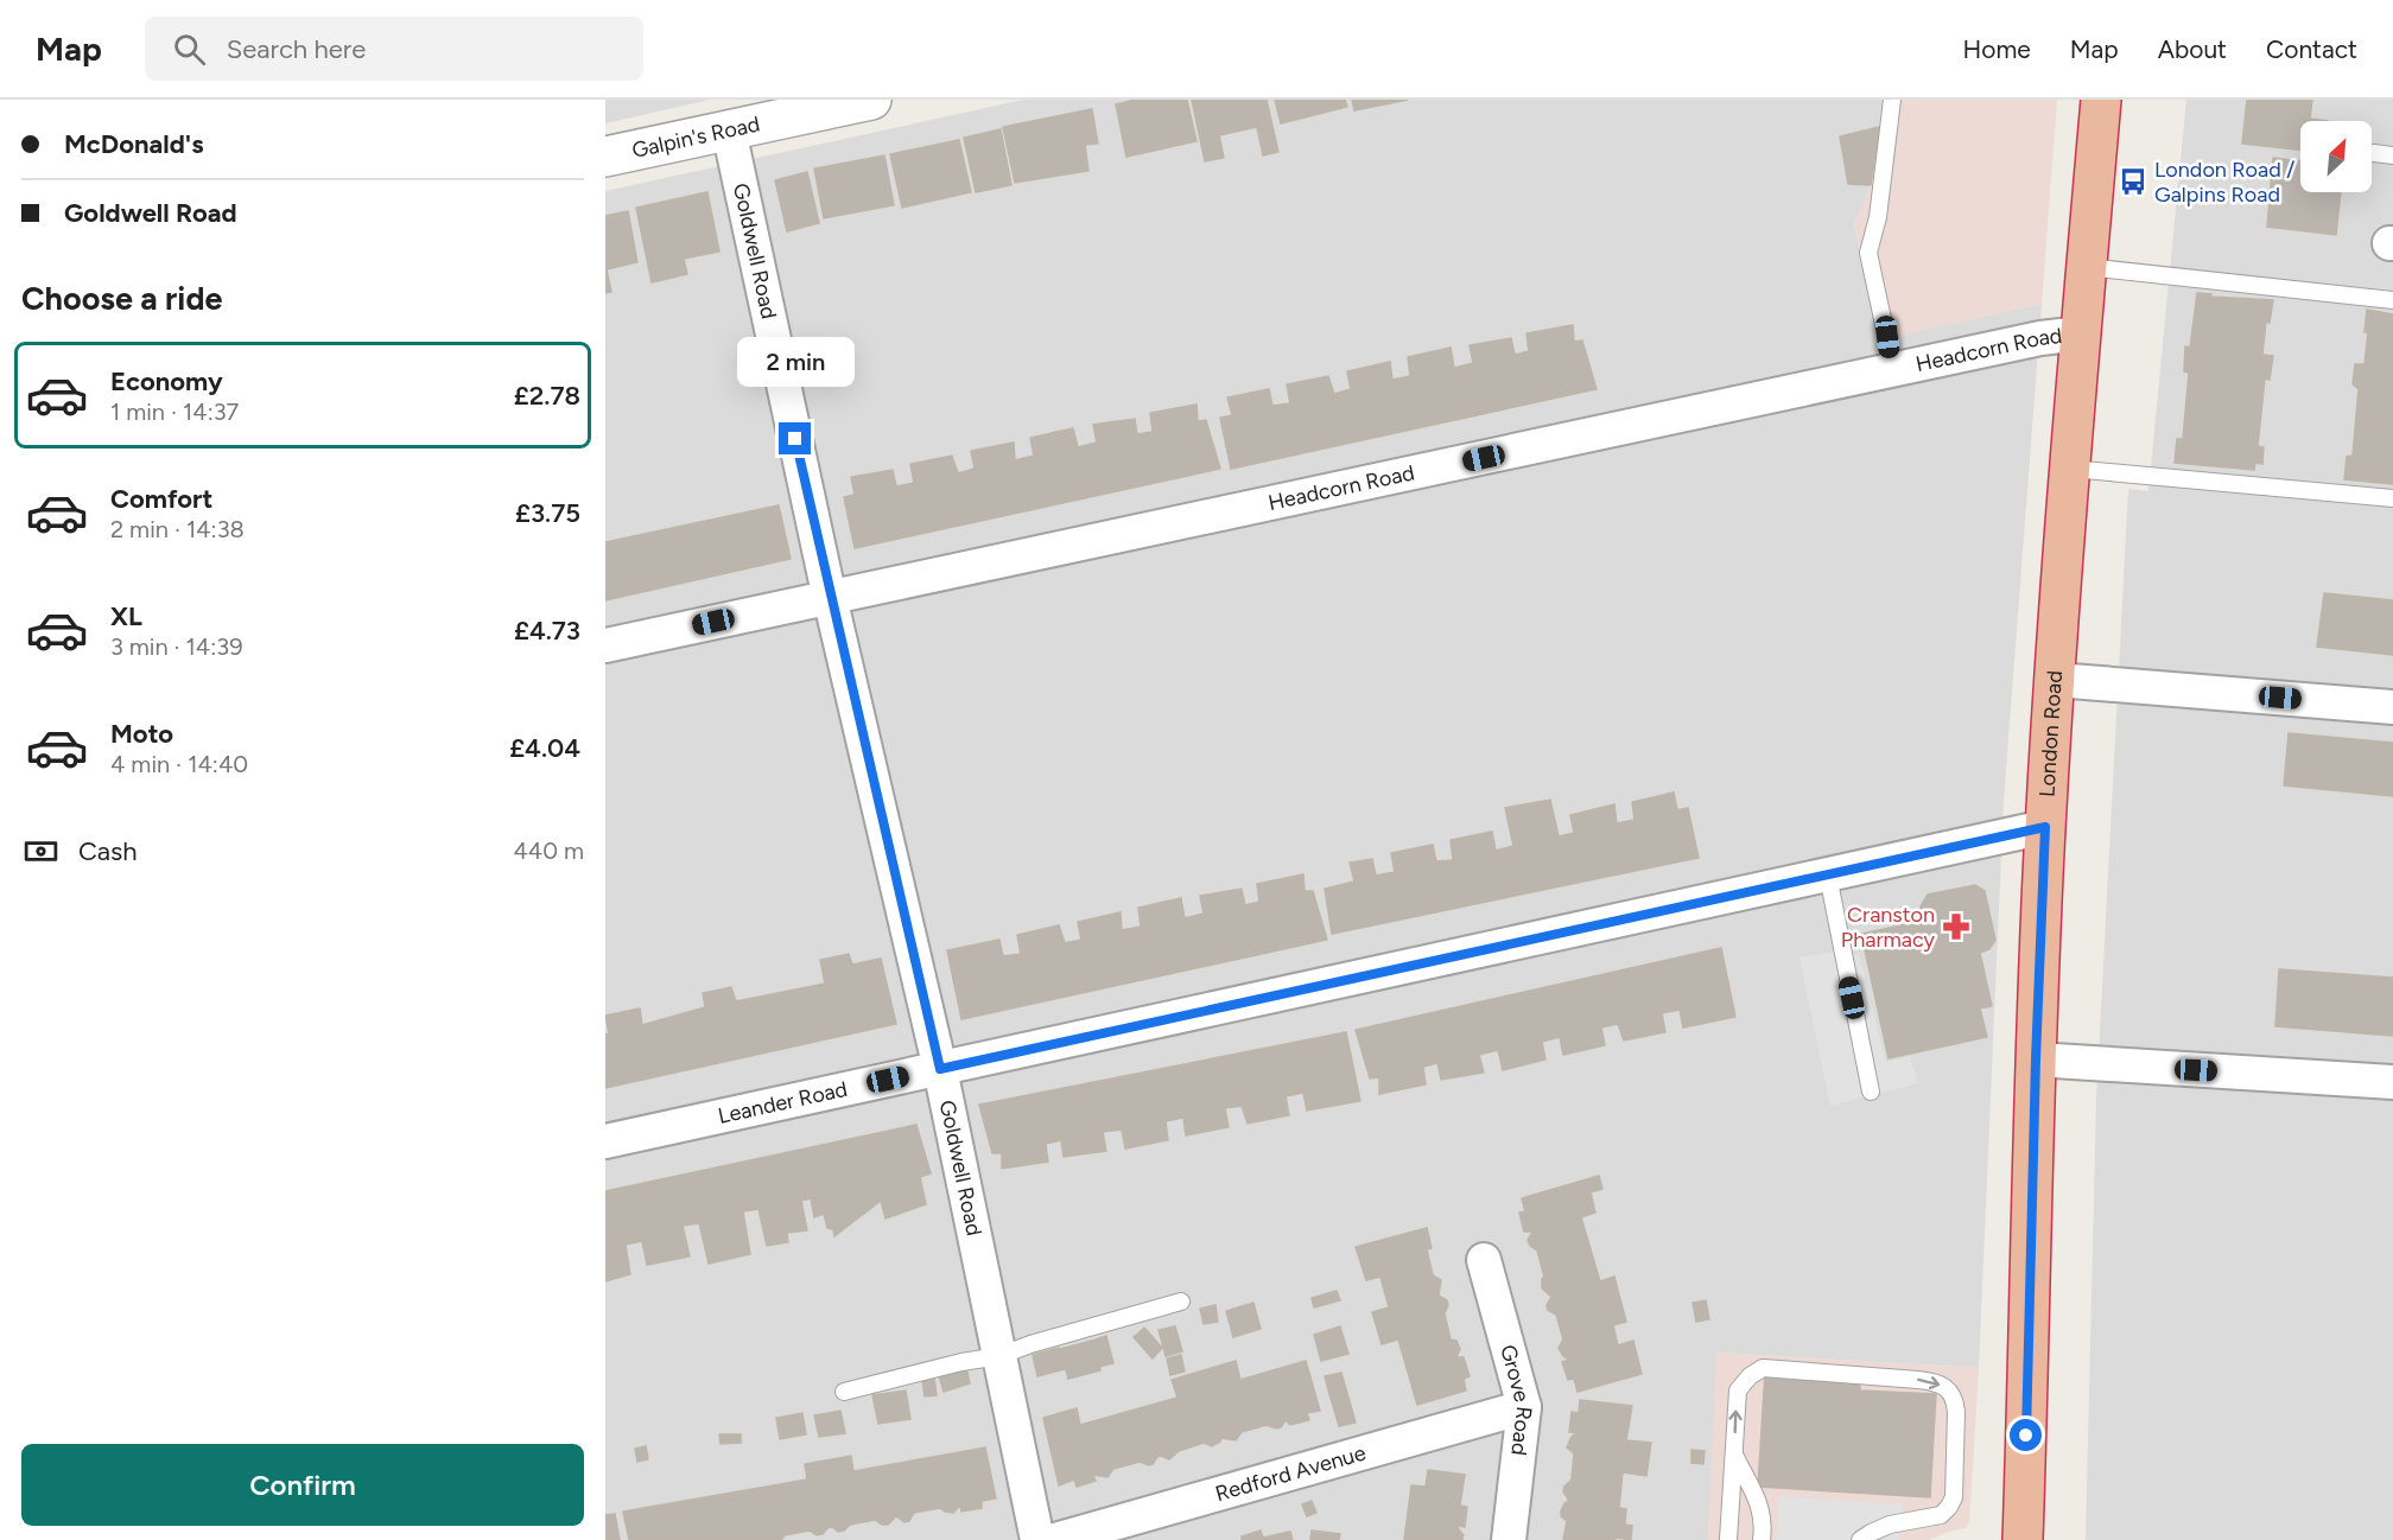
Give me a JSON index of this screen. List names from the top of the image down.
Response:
{
  "streets": {
    "highway": ["London Road"],
    "street": [
      "Galpin's Road",
      "Goldwell Road",
      "Headcorn Road",
      "Leander Road",
      "Grove Road",
      "Redford Avenue"
    ]
  },
  "crossings": [
    ["Galpin's Road", "Goldwell Road"],
    ["Goldwell Road", "Headcorn Road"],
    ["Goldwell Road", "Leander Road"],
    ["Headcorn Road", "London Road"],
    ["London Road", "Leander Road"],
    ["Grove Road", "Redford Avenue"]
  ],
  "places": {
    "bus stop": ["London Road / Galpins Road"],
    "pharmacy": ["Cranston Pharmacy"]
  },
  "north": "top right",
  "page": {
    "header": "Map",
    "search": "Search here",
    "nav": [
      "Home",
      "Map",
      "About",
      "Contact"
    ],
    "banner": ["McDonald's", "Goldwell Road"],
    "heading": "Choose a ride",
    "bubble": "2 min",
    "list": [
      {
        "name": "Economy",
        "note": "1 min · 14:37",
        "value": "£2.78"
      },
      {
        "name": "Comfort",
        "note": "2 min · 14:38",
        "value": "£3.75"
      },
      {
        "name": "XL",
        "note": "3 min · 14:39",
        "value": "£4.73"
      },
      {
        "name": "Moto",
        "note": "4 min · 14:40",
        "value": "£4.04"
      }
    ],
    "pay": ["Cash", "440 m"],
    "buttons": "Confirm"
  }
}
